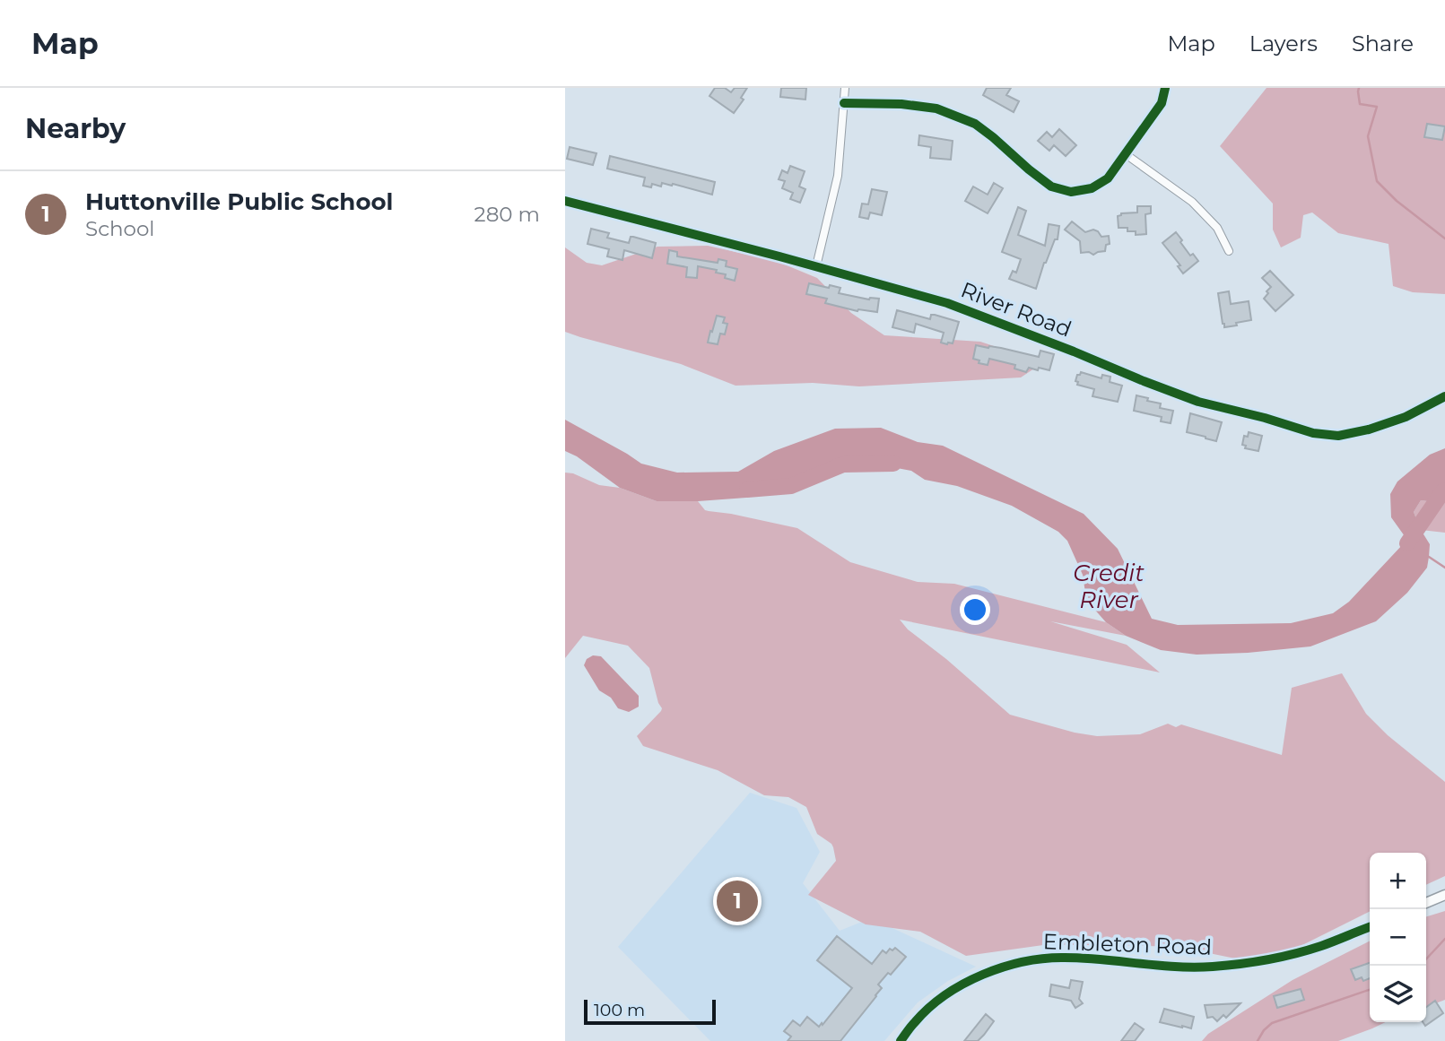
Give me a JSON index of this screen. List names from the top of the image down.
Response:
{
  "streets": {
    "street": ["River Road", "Embleton Road"]
  },
  "water": ["Credit River"],
  "scale_bar": "100 m",
  "page": {
    "header": "Map",
    "nav": ["Map", "Layers", "Share"],
    "heading": "Nearby",
    "list": [
      {
        "mark": "1",
        "name": "Huttonville Public School",
        "note": "School",
        "value": "280 m"
      }
    ],
    "map_buttons": ["+", "−"],
    "pins": "1",
    "scale": "100 m"
  }
}
